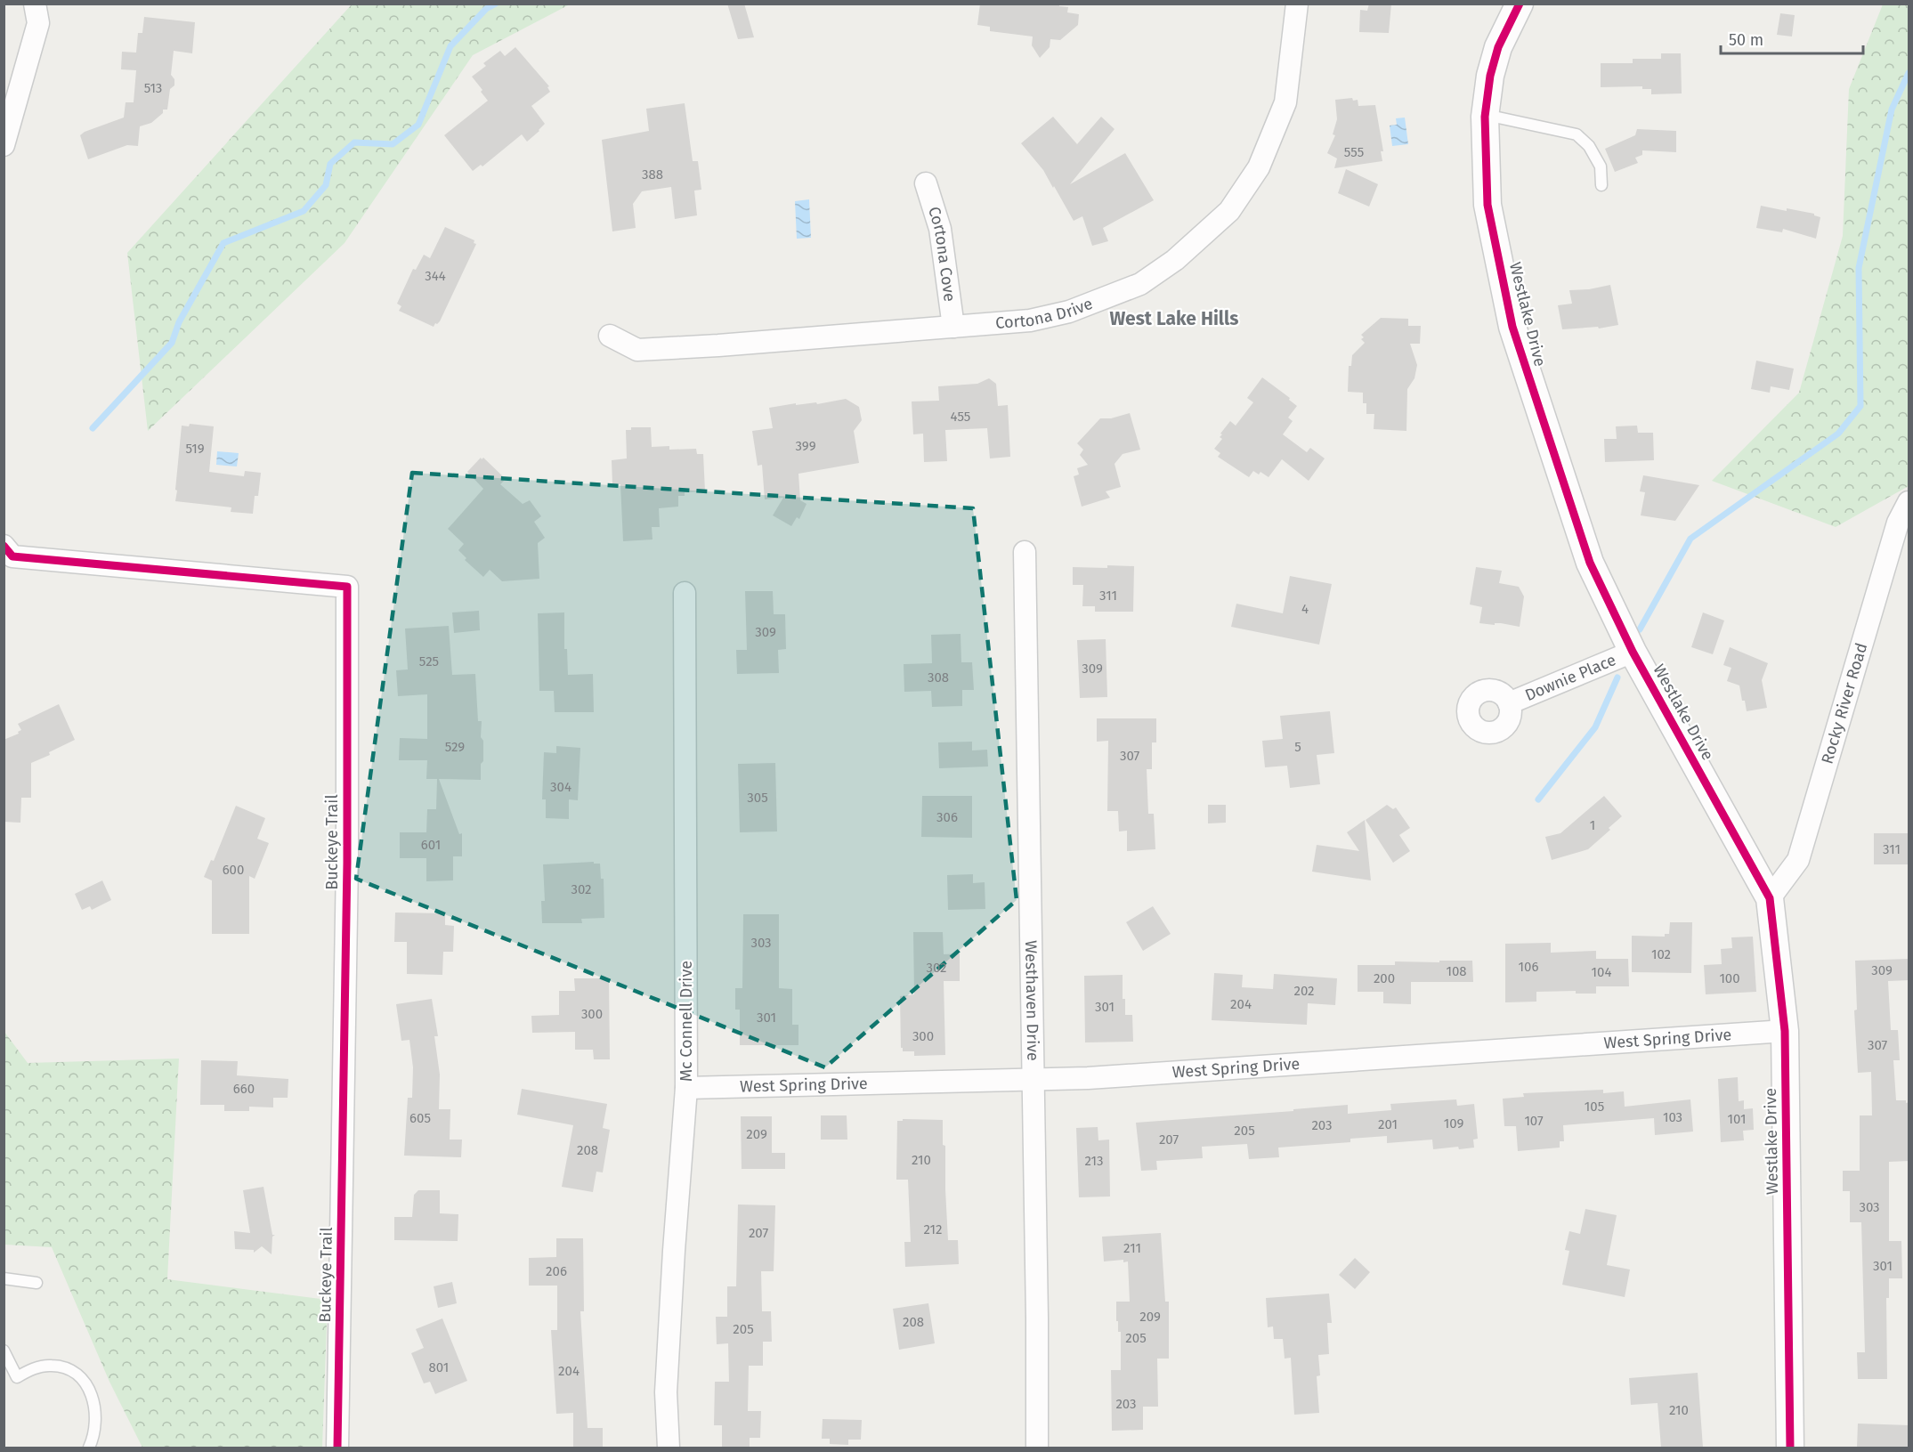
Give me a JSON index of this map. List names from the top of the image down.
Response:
{
  "streets": {
    "street": [
      "Cortona Cove",
      "Cortona Drive",
      "Westlake Drive",
      "Downie Place",
      "Rocky River Road",
      "Buckeye Trail",
      "Westhaven Drive",
      "Mc Connell Drive",
      "West Spring Drive"
    ]
  },
  "crossings": [
    ["Cortona Cove", "Cortona Drive"],
    ["Westlake Drive", "Downie Place"],
    ["Westlake Drive", "Rocky River Road"],
    ["Westlake Drive", "West Spring Drive"],
    ["Westhaven Drive", "West Spring Drive"],
    ["Mc Connell Drive", "West Spring Drive"]
  ],
  "districts": ["West Lake Hills"],
  "house_numbers": [
    "513",
    "555",
    "388",
    "344",
    "455",
    "399",
    "519",
    "311",
    "4",
    "309",
    "525",
    "309",
    "308",
    "529",
    "5",
    "307",
    "304",
    "305",
    "306",
    "1",
    "601",
    "311",
    "600",
    "302",
    "303",
    "102",
    "106",
    "302",
    "309",
    "108",
    "104",
    "200",
    "100",
    "202",
    "204",
    "301",
    "300",
    "301",
    "300",
    "307",
    "660",
    "105",
    "103",
    "605",
    "101",
    "107",
    "109",
    "201",
    "203",
    "205",
    "209",
    "207",
    "208",
    "210",
    "213",
    "303",
    "212",
    "207",
    "211",
    "301",
    "206",
    "209",
    "208",
    "205",
    "205",
    "801",
    "204",
    "203",
    "210"
  ],
  "scale_bar": "50 m"
}
